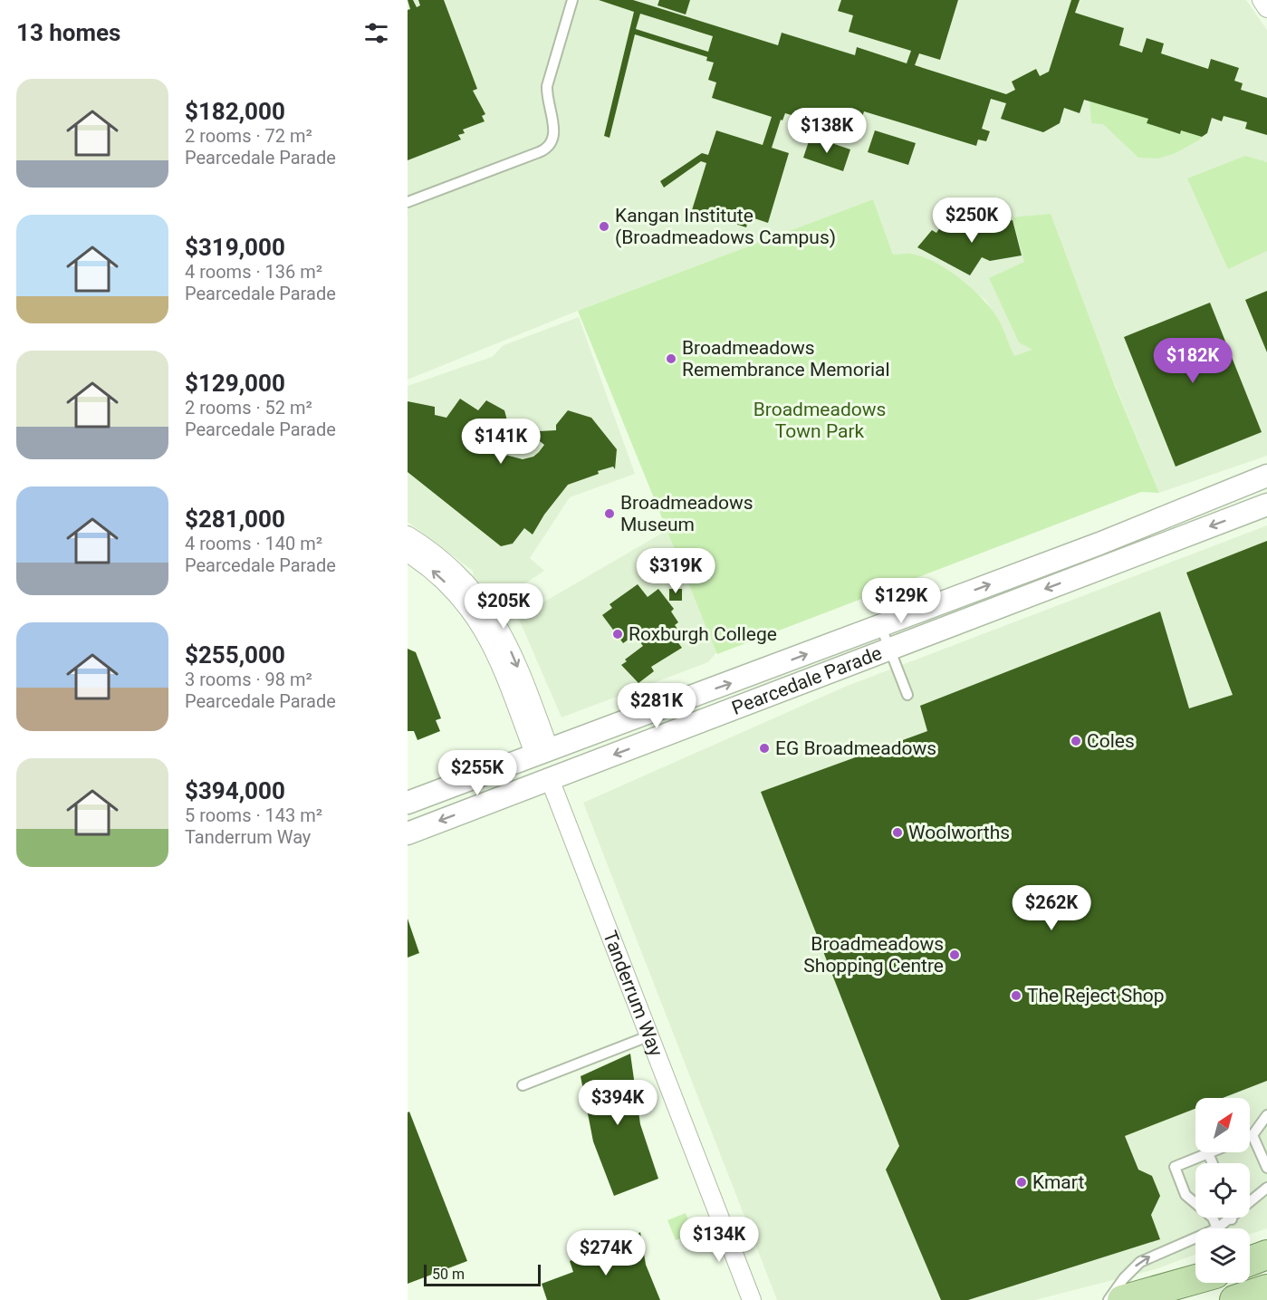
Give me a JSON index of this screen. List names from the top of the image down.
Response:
{
  "streets": {
    "street": ["Pearcedale Parade", "Tanderrum Way"]
  },
  "crossings": [
    ["Pearcedale Parade", "Tanderrum Way"]
  ],
  "parks": ["Broadmeadows Town Park"],
  "places": [
    "Kangan Institute (Broadmeadows Campus)",
    "Broadmeadows Remembrance Memorial",
    "Broadmeadows Museum",
    "Roxburgh College",
    "Coles",
    "EG Broadmeadows",
    "Woolworths",
    "Broadmeadows Shopping Centre",
    "The Reject Shop",
    "Kmart"
  ],
  "scale_bar": "50 m",
  "north": "top right",
  "page": {
    "heading": "13 homes",
    "list": [
      {
        "name": "$182,000",
        "note": "2 rooms · 72 m² · Pearcedale Parade"
      },
      {
        "name": "$319,000",
        "note": "4 rooms · 136 m² · Pearcedale Parade"
      },
      {
        "name": "$129,000",
        "note": "2 rooms · 52 m² · Pearcedale Parade"
      },
      {
        "name": "$281,000",
        "note": "4 rooms · 140 m² · Pearcedale Parade"
      },
      {
        "name": "$255,000",
        "note": "3 rooms · 98 m² · Pearcedale Parade"
      },
      {
        "name": "$394,000",
        "note": "5 rooms · 143 m² · Tanderrum Way"
      }
    ],
    "price": [
      "$138K",
      "$250K",
      "$182K",
      "$141K",
      "$319K",
      "$129K",
      "$205K",
      "$281K",
      "$255K",
      "$262K",
      "$394K",
      "$134K",
      "$274K"
    ],
    "scale": "50 m"
  }
}
